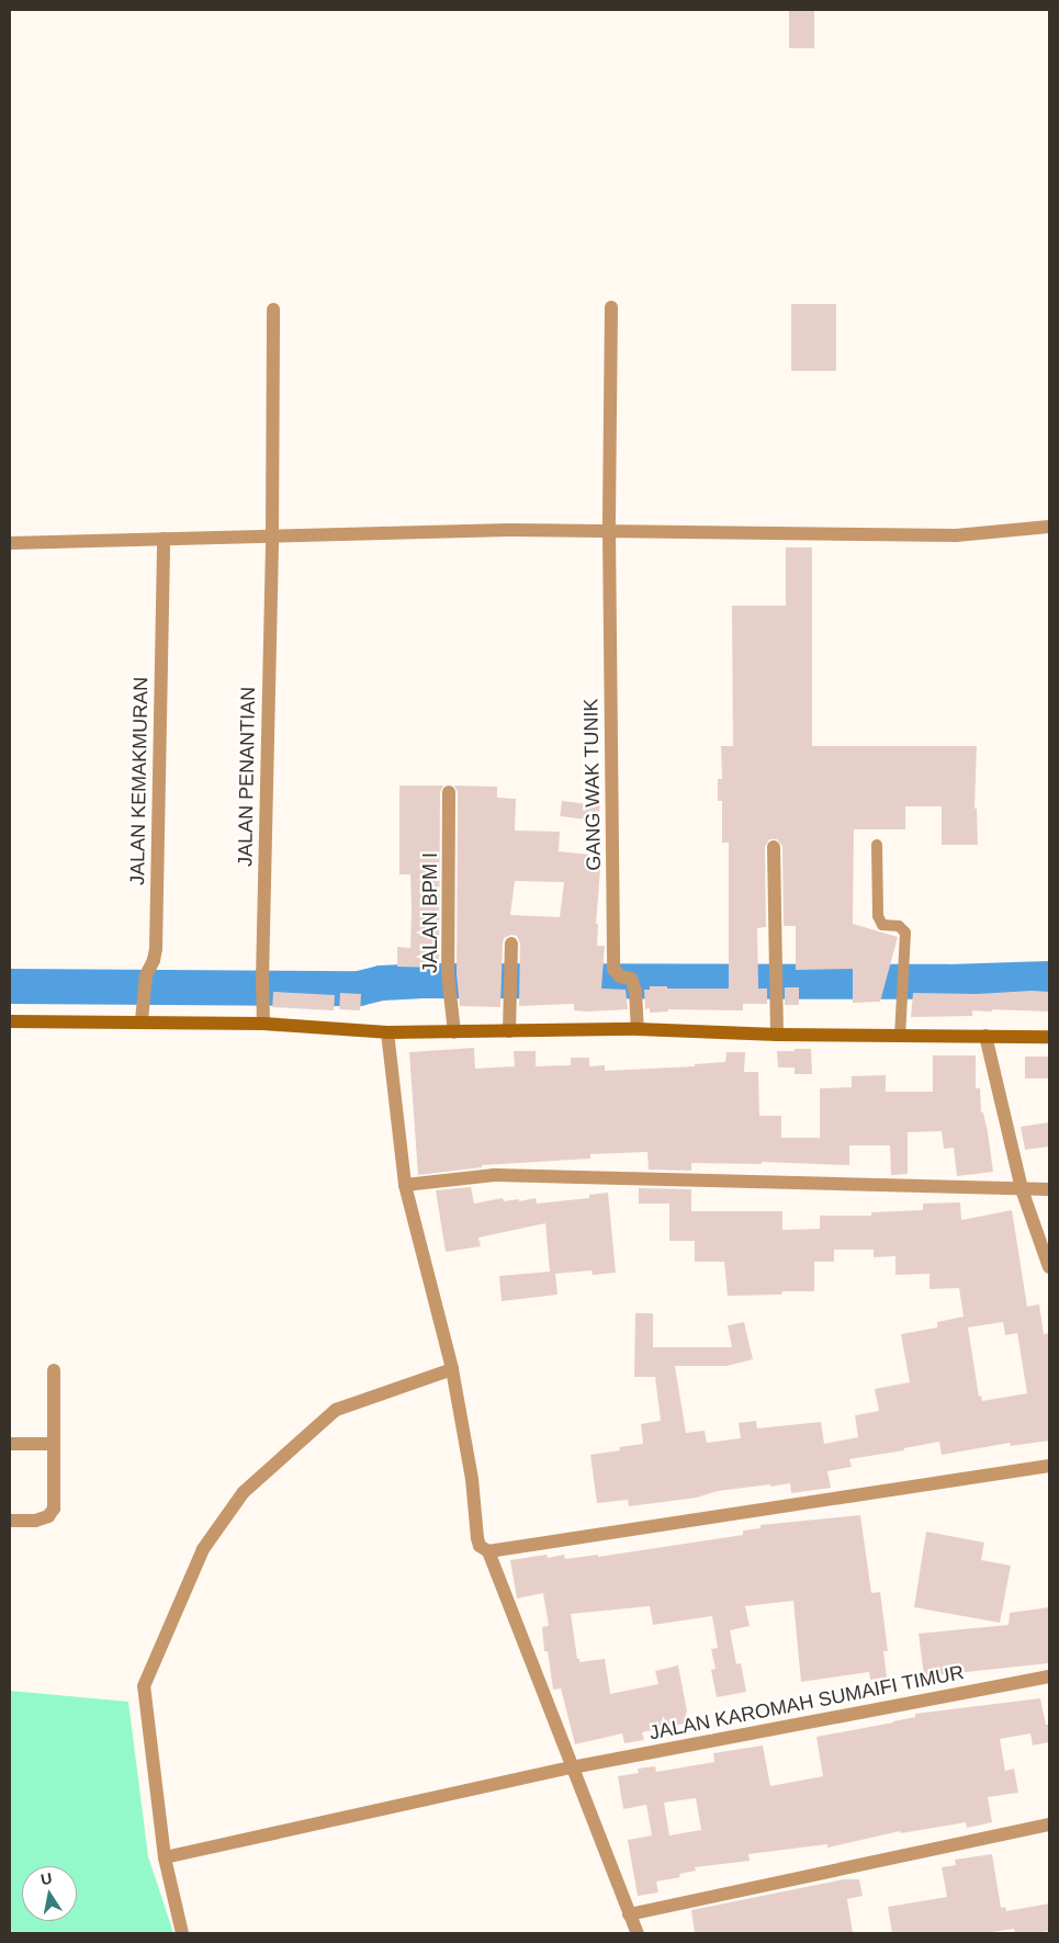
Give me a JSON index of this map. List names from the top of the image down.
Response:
{
  "streets": {
    "street": [
      "JALAN PENANTIAN",
      "JALAN KEMAKMURAN",
      "GANG WAK TUNIK",
      "JALAN BPM I",
      "JALAN KAROMAH SUMAIFI TIMUR"
    ]
  },
  "north": "top"
}
